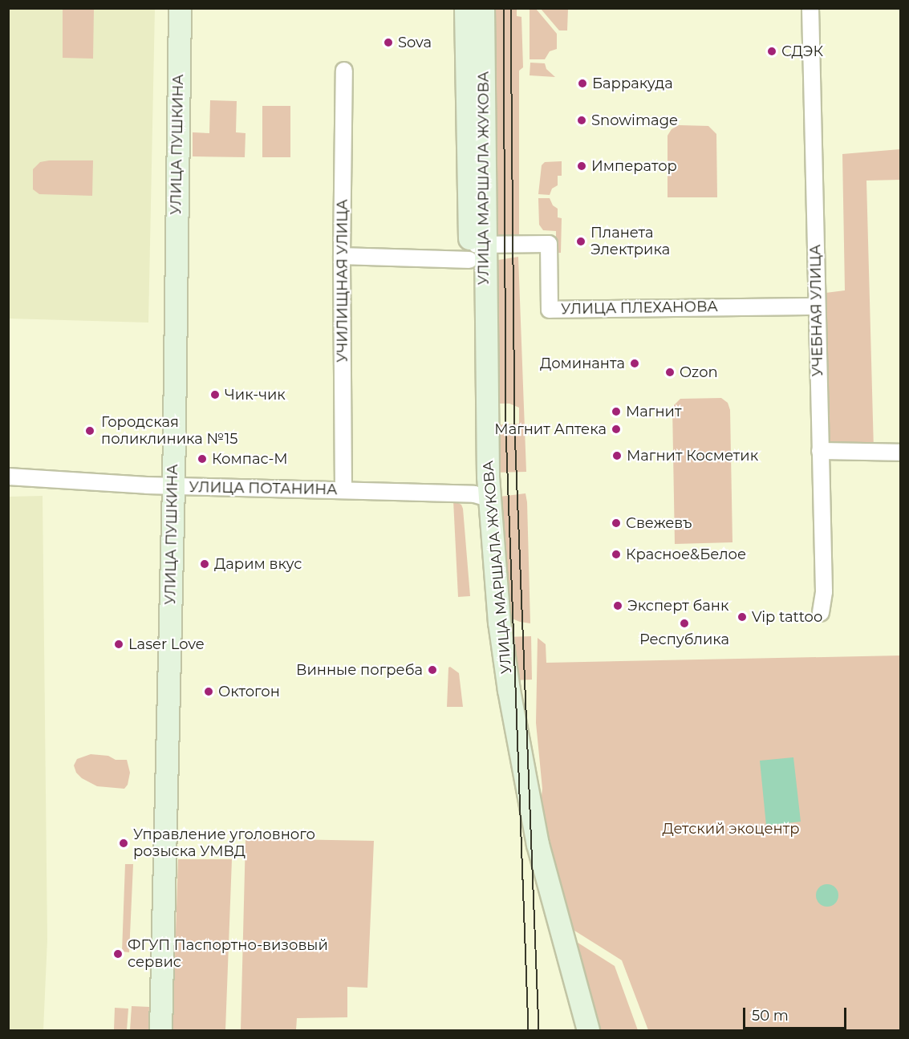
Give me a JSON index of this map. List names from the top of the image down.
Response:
{
  "streets": {
    "main road": ["УЛИЦА ПУШКИНА", "УЛИЦА МАРШАЛА ЖУКОВА"],
    "street": [
      "УЧИЛИЩНАЯ УЛИЦА",
      "УЛИЦА ПЛЕХАНОВА",
      "УЧЕБНАЯ УЛИЦА",
      "УЛИЦА ПОТАНИНА"
    ]
  },
  "crossings": [
    ["УЛИЦА ПУШКИНА", "УЛИЦА ПОТАНИНА"],
    ["УЛИЦА МАРШАЛА ЖУКОВА", "УЛИЦА ПЛЕХАНОВА"],
    ["УЛИЦА МАРШАЛА ЖУКОВА", "УЛИЦА ПОТАНИНА"],
    ["УЧИЛИЩНАЯ УЛИЦА", "УЛИЦА ПОТАНИНА"],
    ["УЛИЦА ПЛЕХАНОВА", "УЧЕБНАЯ УЛИЦА"]
  ],
  "parks": ["Детский экоцентр"],
  "places": [
    "Sova",
    "СДЭК",
    "Барракуда",
    "Snowimage",
    "Император",
    "Планета Электрика",
    "Доминанта",
    "Ozon",
    "Чик-чик",
    "Магнит",
    "Магнит Аптека",
    "Городская поликлиника №15",
    "Магнит Косметик",
    "Компас-М",
    "Свежевъ",
    "Красное&Белое",
    "Дарим вкус",
    "Эксперт банк",
    "Vip tattoo",
    "Республика",
    "Laser Love",
    "Винные погреба",
    "Октогон",
    "Управление уголовного розыска УМВД",
    "ФГУП Паспортно-визовый сервис"
  ],
  "scale_bar": "50 m"
}
